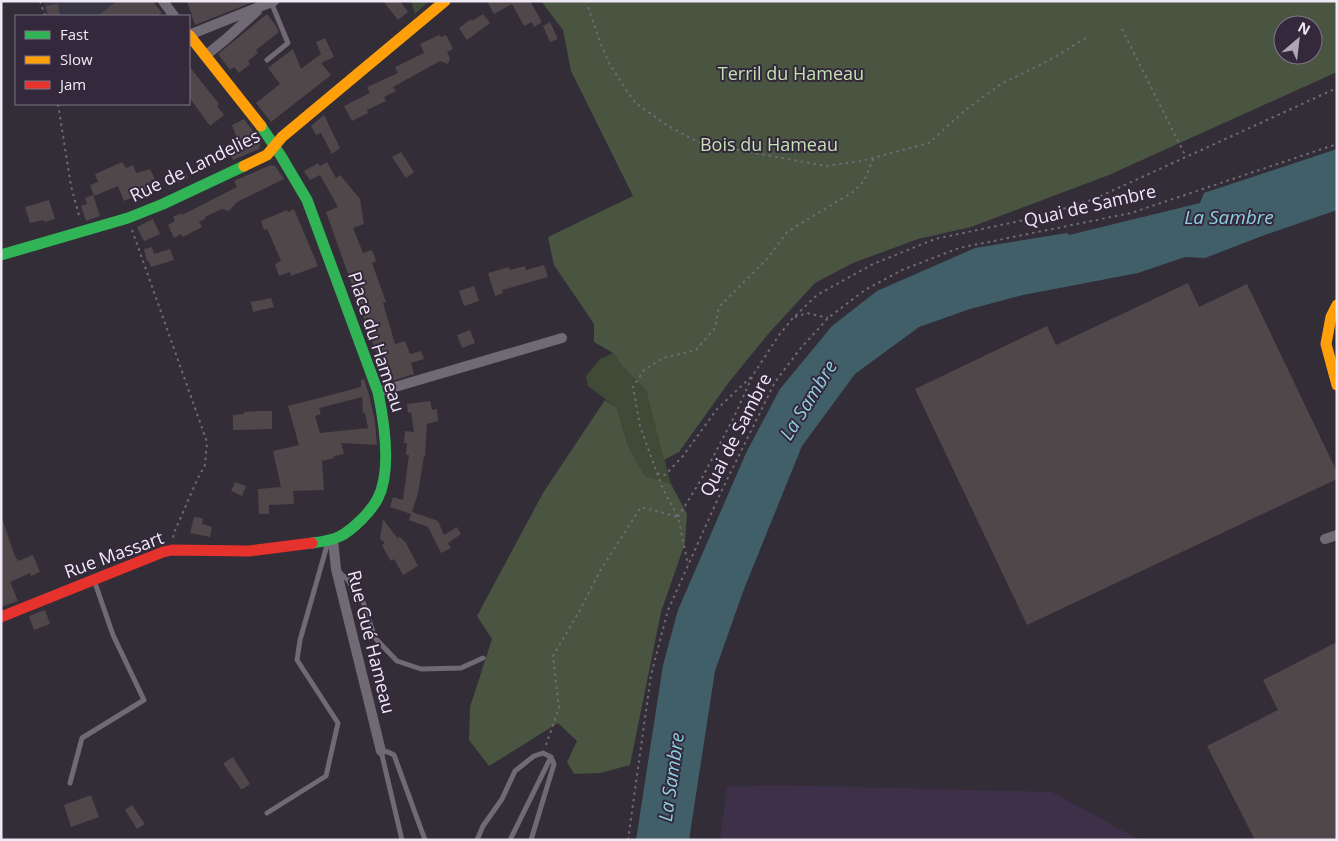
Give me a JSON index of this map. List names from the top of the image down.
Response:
{
  "streets": {
    "street": [
      "Rue de Landelies",
      "Place du Hameau",
      "Rue Massart",
      "Rue Gué Hameau"
    ],
    "path": ["Quai de Sambre"]
  },
  "crossings": [
    ["Rue de Landelies", "Place du Hameau"],
    ["Place du Hameau", "Rue Massart"],
    ["Place du Hameau", "Rue Gué Hameau"],
    ["Rue Massart", "Rue Gué Hameau"]
  ],
  "water": ["La Sambre"],
  "parks": ["Terril du Hameau", "Bois du Hameau"],
  "legend": ["Fast", "Slow", "Jam"],
  "north": "top right"
}
